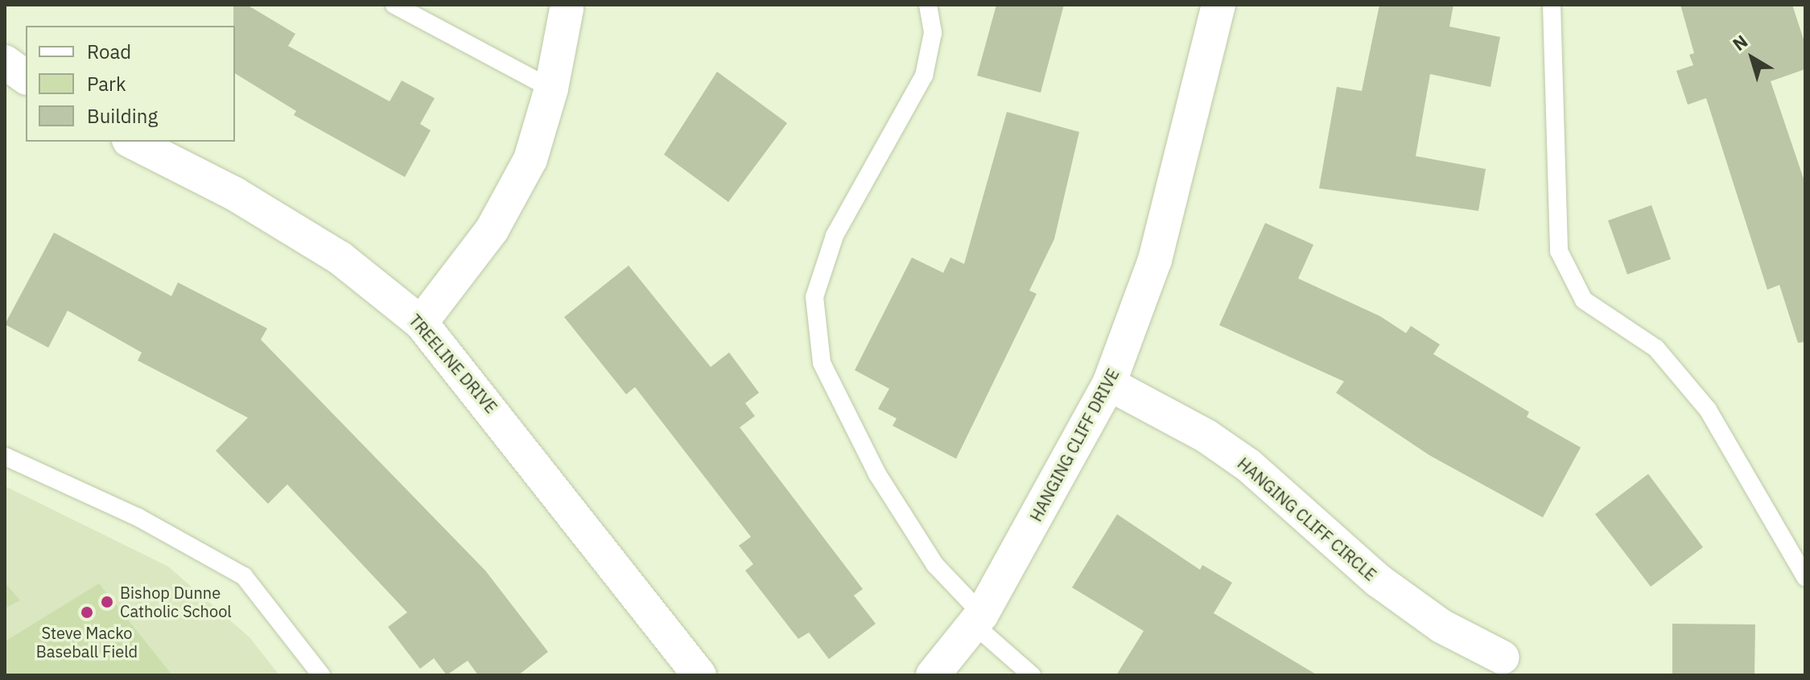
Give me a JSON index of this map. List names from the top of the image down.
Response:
{
  "streets": {
    "street": ["TREELINE DRIVE", "HANGING CLIFF DRIVE", "HANGING CLIFF CIRCLE"]
  },
  "crossings": [
    ["HANGING CLIFF DRIVE", "HANGING CLIFF CIRCLE"]
  ],
  "places": ["Bishop Dunne Catholic School", "Steve Macko Baseball Field"],
  "legend": ["Road", "Park", "Building"],
  "north": "top left"
}
